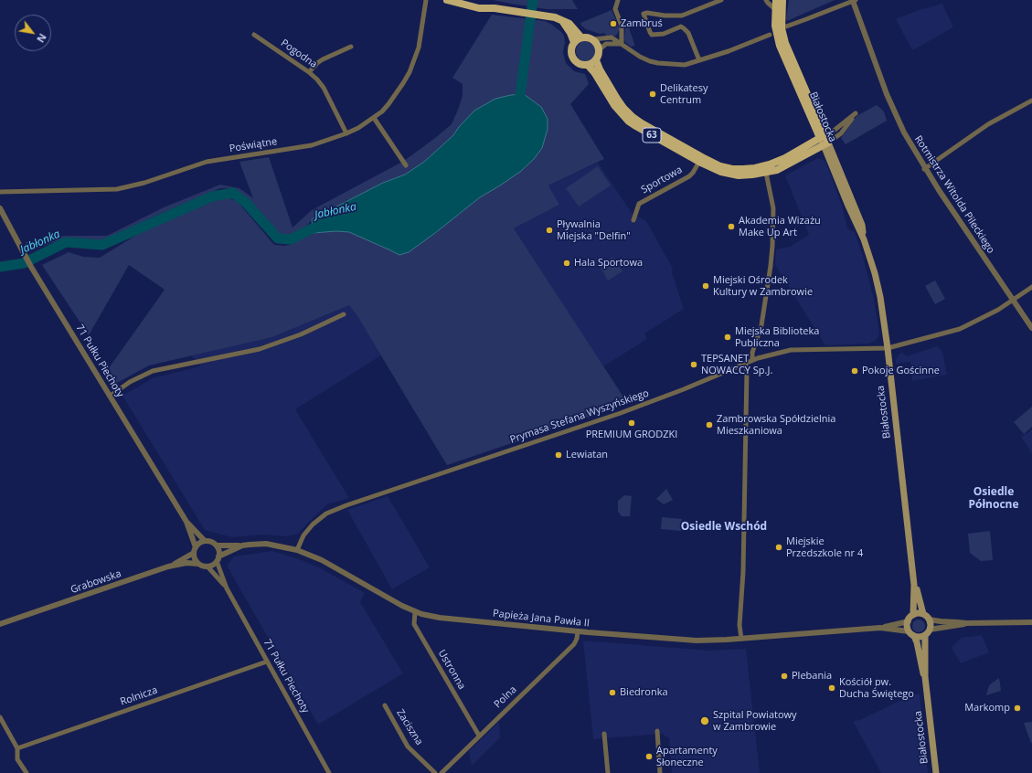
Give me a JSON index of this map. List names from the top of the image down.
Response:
{
  "streets": {
    "main road": ["Białostocka", "63"],
    "street": [
      "Pogodna",
      "Poświątne",
      "Sportowa",
      "Rotmistrza Witolda Pileckiego",
      "71 Pułku Piechoty",
      "Prymasa Stefana Wyszyńskiego",
      "Grabowska",
      "Papieża Jana Pawła II",
      "Ustronna",
      "Rolnicza",
      "Polna",
      "Zaciszna"
    ]
  },
  "crossings": [
    ["Pogodna", "Poświątne"],
    ["Białostocka", "63"],
    ["Białostocka", "Prymasa Stefana Wyszyńskiego"],
    ["Białostocka", "Papieża Jana Pawła II"],
    ["63", "Sportowa"],
    ["Rotmistrza Witolda Pileckiego", "Prymasa Stefana Wyszyńskiego"],
    ["71 Pułku Piechoty", "Grabowska"],
    ["71 Pułku Piechoty", "Papieża Jana Pawła II"],
    ["71 Pułku Piechoty", "Rolnicza"],
    ["Prymasa Stefana Wyszyńskiego", "Papieża Jana Pawła II"],
    ["Grabowska", "Papieża Jana Pawła II"],
    ["Papieża Jana Pawła II", "Ustronna"],
    ["Papieża Jana Pawła II", "Polna"],
    ["Ustronna", "Polna"]
  ],
  "districts": ["Osiedle Północne", "Osiedle Wschód"],
  "water": ["Jabłonka"],
  "places": [
    "Zambruś",
    "Delikatesy Centrum",
    "Akademia Wizażu Make Up Art",
    "Pływalnia Miejska \"Delfin\"",
    "Hala Sportowa",
    "Miejski Ośrodek Kultury w Zambrowie",
    "Miejska Biblioteka Publiczna",
    "TEPSANET NOWACCY Sp.J.",
    "Pokoje Gościnne",
    "PREMIUM GRODZKI",
    "Zambrowska Spółdzielnia Mieszkaniowa",
    "Lewiatan",
    "Miejskie Przedszkole nr 4",
    "Plebania",
    "Kościół pw. Ducha Świętego",
    "Biedronka",
    "Markomp",
    "Szpital Powiatowy w Zambrowie",
    "Apartamenty Słoneczne"
  ],
  "north": "bottom right"
}
